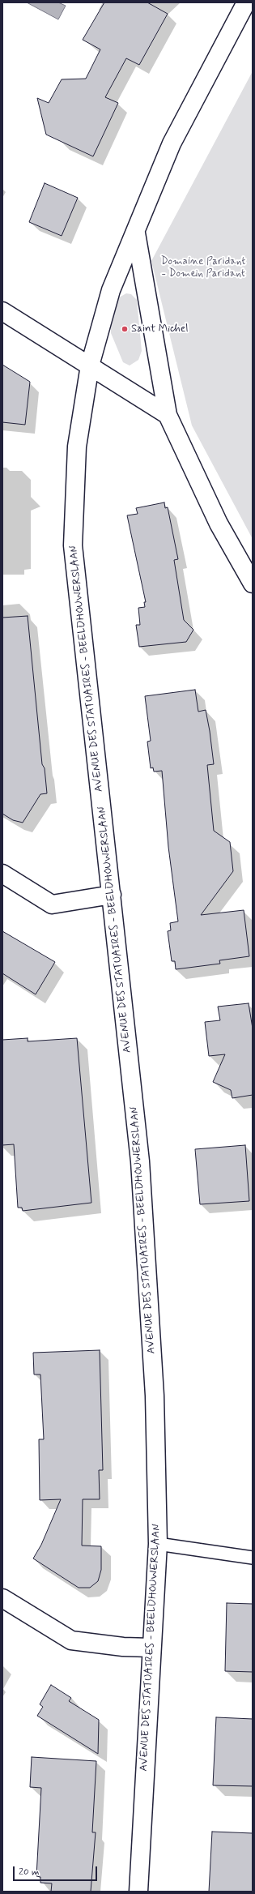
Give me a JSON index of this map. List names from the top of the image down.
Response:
{
  "streets": {
    "street": ["AVENUE DES STATUAIRES - BEELDHOUWERSLAAN"]
  },
  "parks": ["Domaine Paridant - Domein Paridant"],
  "places": ["Saint Michel"],
  "scale_bar": "20 m"
}
